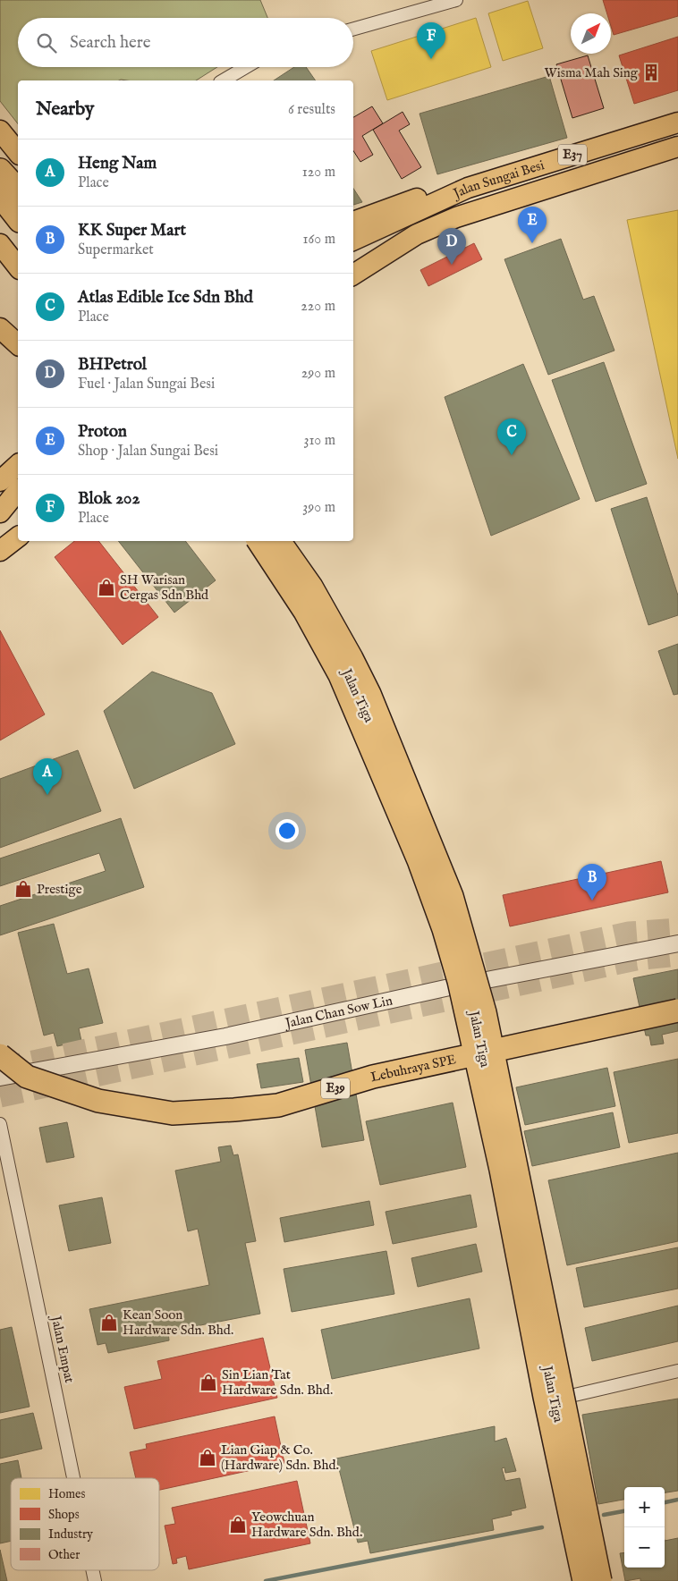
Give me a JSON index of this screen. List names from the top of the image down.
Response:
{
  "streets": {
    "highway": ["Lebuhraya SPE", "E39"],
    "main road": ["E37", "Jalan Sungai Besi"],
    "street": ["Jalan Tiga", "Jalan Chan Sow Lin", "Jalan Empat"]
  },
  "crossings": [
    ["Jalan Tiga", "Jalan Chan Sow Lin"]
  ],
  "places": {
    "building": ["Wisma Mah Sing"],
    "shop": [
      "SH Warisan Cergas Sdn Bhd",
      "Prestige",
      "Kean Soon Hardware Sdn. Bhd.",
      "Sin Lian Tat Hardware Sdn. Bhd.",
      "Lian Giap & Co. (Hardware) Sdn. Bhd.",
      "Yeowchuan Hardware Sdn. Bhd."
    ]
  },
  "legend": [
    "Homes",
    "Shops",
    "Industry",
    "Other"
  ],
  "north": "top right",
  "page": {
    "search": "Search here",
    "pins": [
      "F",
      "E",
      "D",
      "C",
      "A",
      "B"
    ],
    "heading": ["Nearby", "6 results"],
    "list": [
      {
        "mark": "A",
        "name": "Heng Nam",
        "note": "Place",
        "value": "120 m"
      },
      {
        "mark": "B",
        "name": "KK Super Mart",
        "note": "Supermarket",
        "value": "160 m"
      },
      {
        "mark": "C",
        "name": "Atlas Edible Ice Sdn Bhd",
        "note": "Place",
        "value": "220 m"
      },
      {
        "mark": "D",
        "name": "BHPetrol",
        "note": "Fuel · Jalan Sungai Besi",
        "value": "290 m"
      },
      {
        "mark": "E",
        "name": "Proton",
        "note": "Shop · Jalan Sungai Besi",
        "value": "310 m"
      },
      {
        "mark": "F",
        "name": "Blok 202",
        "note": "Place",
        "value": "390 m"
      }
    ],
    "map_buttons": ["+", "−"]
  }
}
